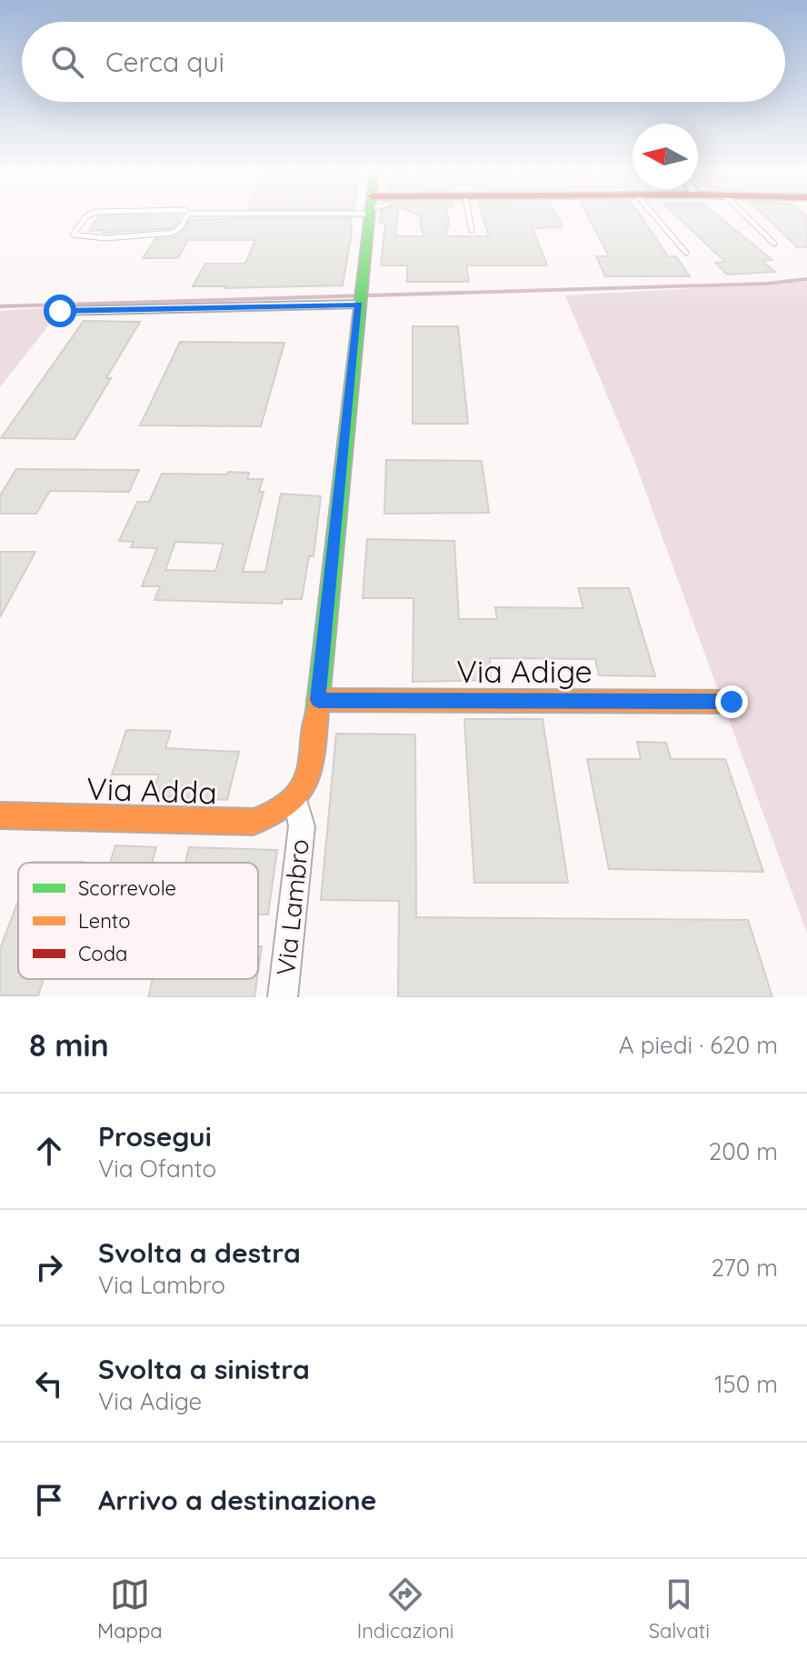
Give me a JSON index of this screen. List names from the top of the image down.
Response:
{
  "streets": {
    "street": ["Via Adige", "Via Adda", "Via Lambro"]
  },
  "crossings": [
    ["Via Adige", "Via Lambro"],
    ["Via Adda", "Via Lambro"]
  ],
  "legend": ["Scorrevole", "Lento", "Coda"],
  "north": "left",
  "page": {
    "search": "Cerca qui",
    "heading": ["8 min", "A piedi · 620 m"],
    "list": [
      ["Prosegui", "Via Ofanto", "200 m"],
      ["Svolta a destra", "Via Lambro", "270 m"],
      ["Svolta a sinistra", "Via Adige", "150 m"],
      "Arrivo a destinazione"
    ],
    "nav": ["Mappa", "Indicazioni", "Salvati"]
  }
}
